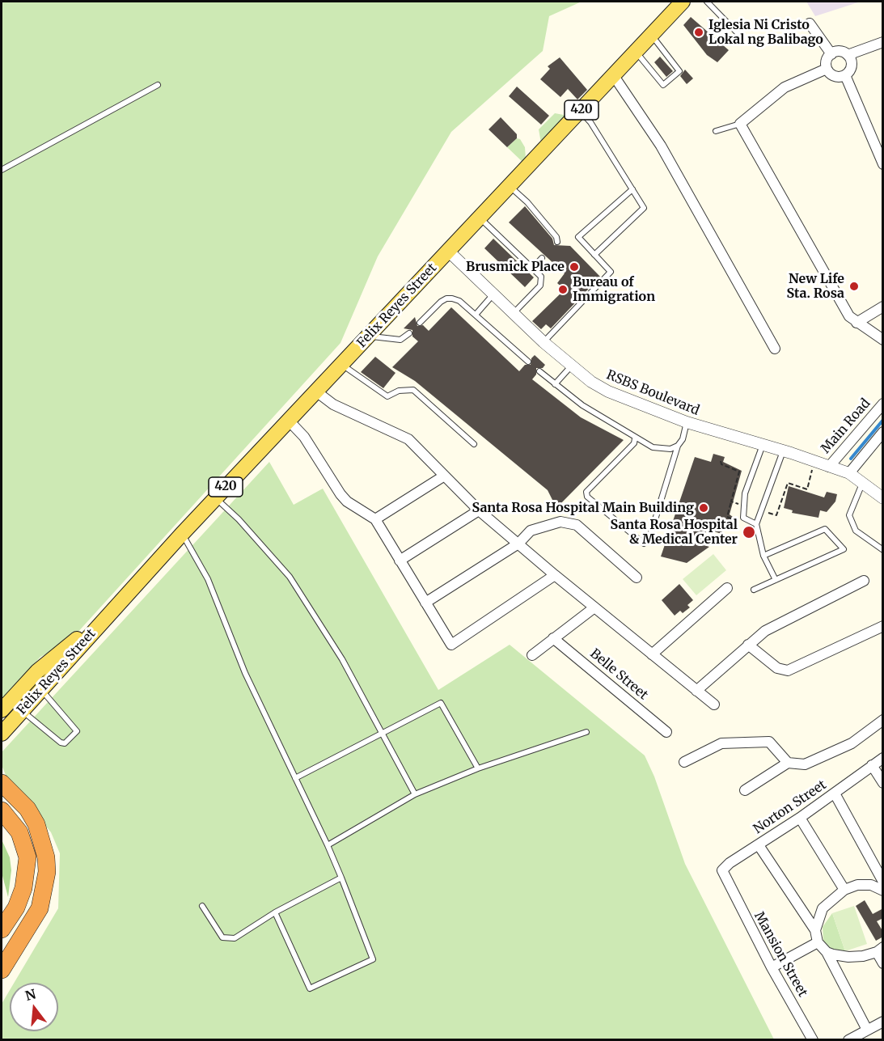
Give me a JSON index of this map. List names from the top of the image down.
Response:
{
  "streets": {
    "main road": ["420", "Felix Reyes Street"],
    "street": [
      "RSBS Boulevard",
      "Main Road",
      "Belle Street",
      "Norton Street",
      "Mansion Street"
    ]
  },
  "crossings": [
    ["Felix Reyes Street", "RSBS Boulevard"],
    ["RSBS Boulevard", "Main Road"],
    ["Norton Street", "Mansion Street"]
  ],
  "places": [
    "Iglesia Ni Cristo Lokal ng Balibago",
    "Brusmick Place",
    "New Life Sta. Rosa",
    "Bureau of Immigration",
    "Santa Rosa Hospital Main Building",
    "Santa Rosa Hospital & Medical Center"
  ],
  "north": "top"
}
